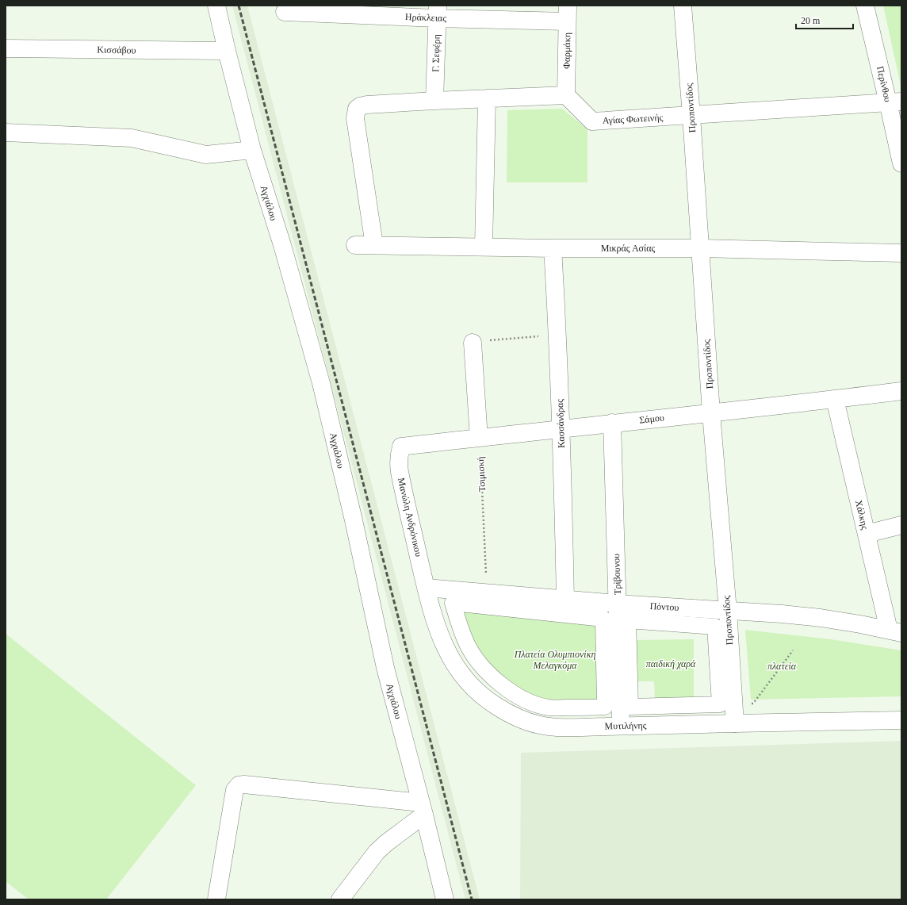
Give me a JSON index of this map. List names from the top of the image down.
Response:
{
  "streets": {
    "street": [
      "Ηράκλειας",
      "Κισσάβου",
      "Φαρμάκη",
      "Γ. Σεφέρη",
      "Περίνθου",
      "Προποντίδος",
      "Αγίας Φωτεινής",
      "Αγχιάλου",
      "Μικράς Ασίας",
      "Σάμου",
      "Κασσάνδρας",
      "Χάλκης",
      "Μανώλη Ανδρόνικου",
      "Τρίβουνου",
      "Πόντου",
      "Μυτιλήνης"
    ],
    "path": ["Τσιμισκή"]
  },
  "crossings": [
    ["Ηράκλειας", "Φαρμάκη"],
    ["Ηράκλειας", "Γ. Σεφέρη"],
    ["Κισσάβου", "Αγχιάλου"],
    ["Φαρμάκη", "Αγίας Φωτεινής"],
    ["Περίνθου", "Αγίας Φωτεινής"],
    ["Προποντίδος", "Αγίας Φωτεινής"],
    ["Προποντίδος", "Μικράς Ασίας"],
    ["Προποντίδος", "Σάμου"],
    ["Προποντίδος", "Πόντου"],
    ["Προποντίδος", "Μυτιλήνης"],
    ["Μικράς Ασίας", "Κασσάνδρας"],
    ["Σάμου", "Κασσάνδρας"],
    ["Σάμου", "Τσιμισκή"],
    ["Σάμου", "Χάλκης"],
    ["Σάμου", "Μανώλη Ανδρόνικου"],
    ["Σάμου", "Τρίβουνου"],
    ["Κασσάνδρας", "Πόντου"],
    ["Τσιμισκή", "Πόντου"],
    ["Χάλκης", "Πόντου"],
    ["Μανώλη Ανδρόνικου", "Πόντου"],
    ["Μανώλη Ανδρόνικου", "Μυτιλήνης"],
    ["Τρίβουνου", "Πόντου"],
    ["Τρίβουνου", "Μυτιλήνης"],
    ["Πόντου", "Μυτιλήνης"]
  ],
  "parks": ["Πλατεία Ολυμπιονίκη Μελαγκόμα", "παιδική χαρά", "πλατεία"],
  "scale_bar": "20 m"
}
